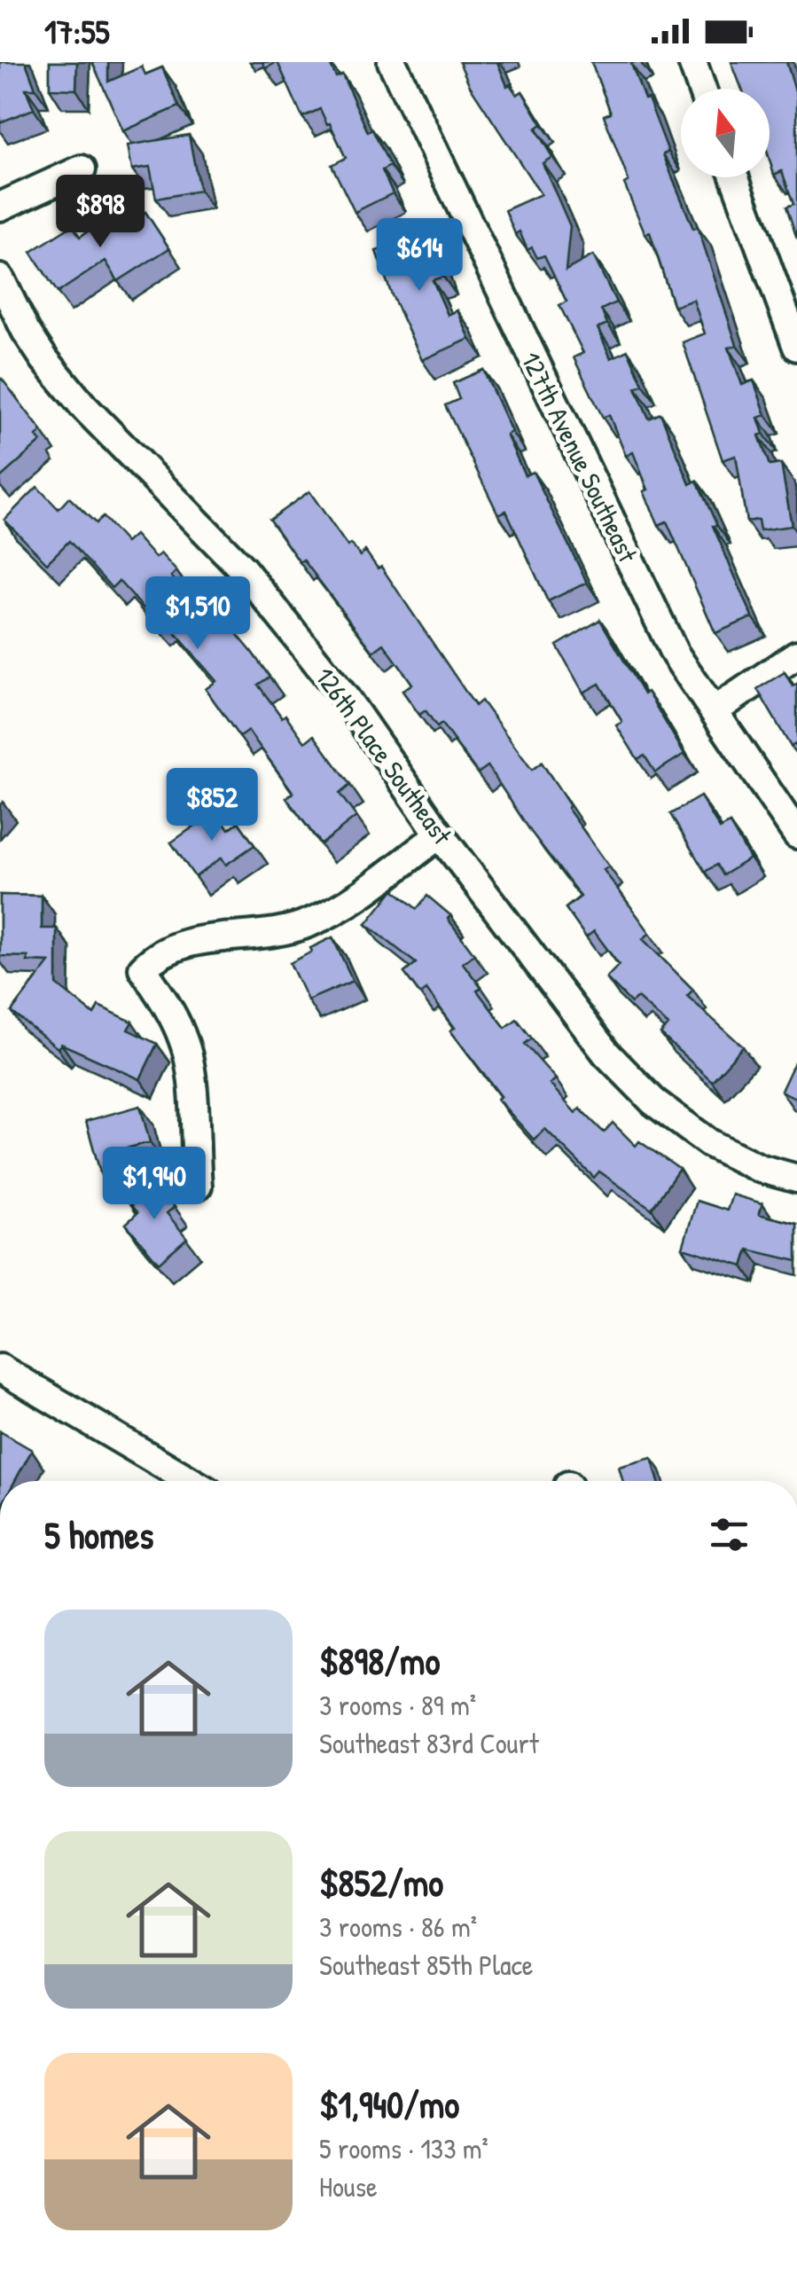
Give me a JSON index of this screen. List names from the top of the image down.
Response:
{
  "streets": {
    "street": ["127th Avenue Southeast", "126th Place Southeast"]
  },
  "north": "top",
  "page": {
    "status": "17:55",
    "price": [
      "$898",
      "$614",
      "$1,510",
      "$852",
      "$1,940"
    ],
    "heading": "5 homes",
    "list": [
      {
        "name": "$898/mo",
        "note": "3 rooms · 89 m² · Southeast 83rd Court"
      },
      {
        "name": "$852/mo",
        "note": "3 rooms · 86 m² · Southeast 85th Place"
      },
      {
        "name": "$1,940/mo",
        "note": "5 rooms · 133 m² · House"
      }
    ]
  }
}
